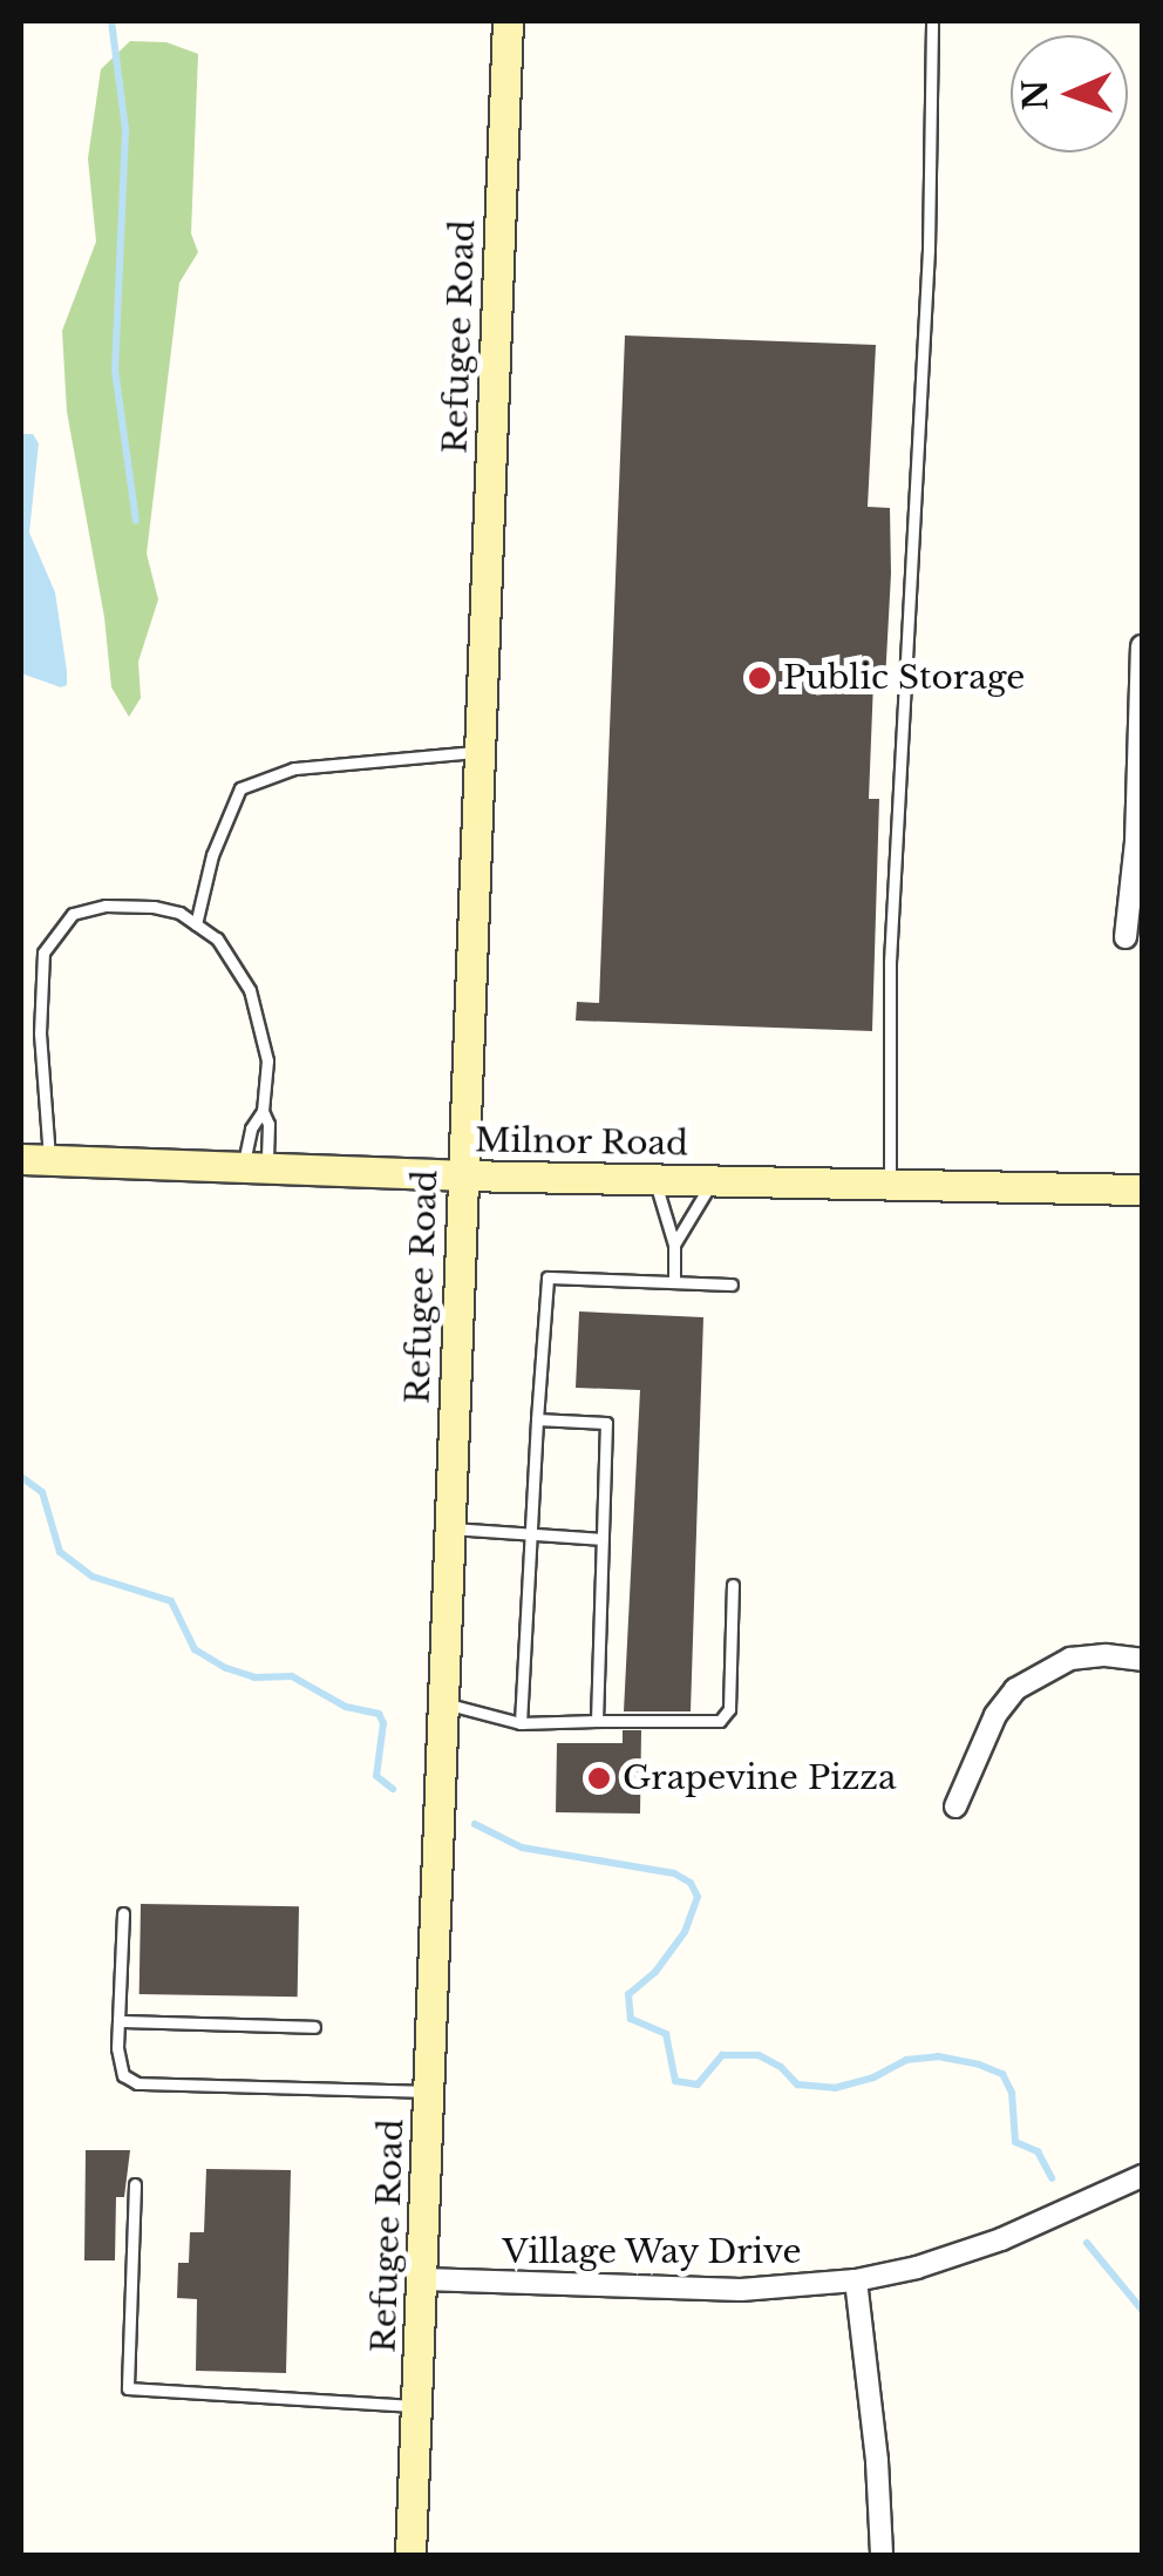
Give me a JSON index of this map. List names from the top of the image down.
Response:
{
  "streets": {
    "main road": ["Refugee Road", "Milnor Road"],
    "street": ["Village Way Drive"]
  },
  "crossings": [
    ["Refugee Road", "Milnor Road"],
    ["Refugee Road", "Village Way Drive"]
  ],
  "places": ["Public Storage", "Grapevine Pizza"],
  "north": "left"
}
